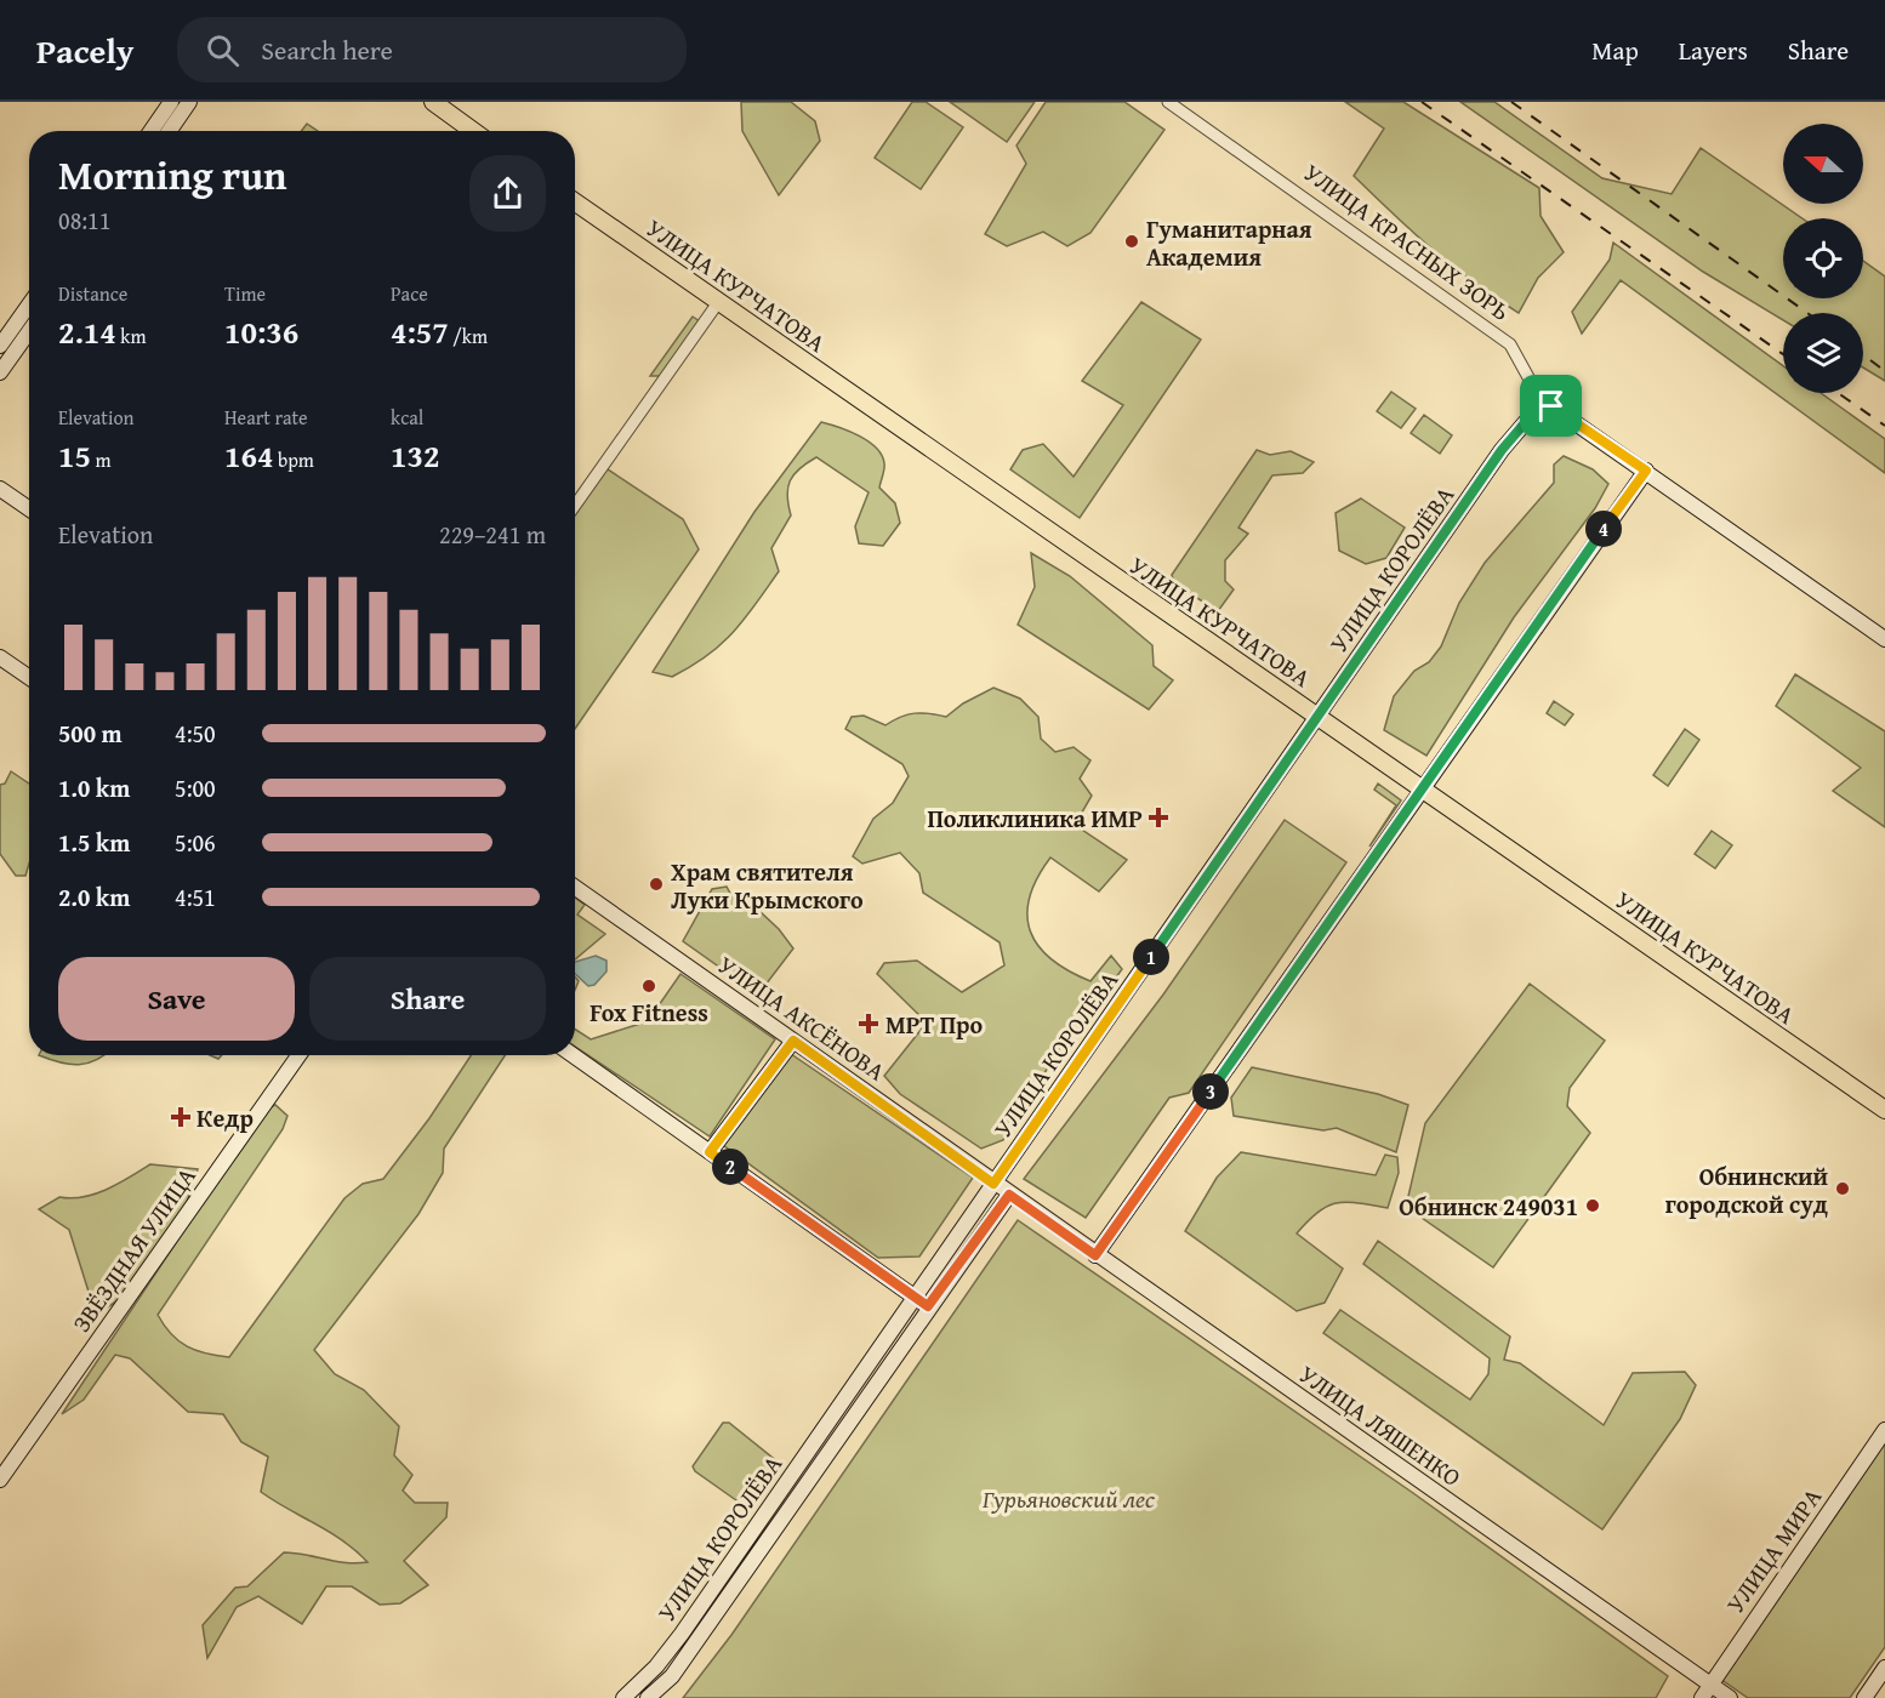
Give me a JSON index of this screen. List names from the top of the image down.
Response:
{
  "streets": {
    "main road": [
      "УЛИЦА КРАСНЫХ ЗОРЬ",
      "УЛИЦА КУРЧАТОВА",
      "УЛИЦА КОРОЛЁВА",
      "УЛИЦА АКСЁНОВА",
      "ЗВЁЗДНАЯ УЛИЦА",
      "УЛИЦА ЛЯШЕНКО",
      "УЛИЦА МИРА"
    ]
  },
  "crossings": [
    ["УЛИЦА КРАСНЫХ ЗОРЬ", "УЛИЦА КОРОЛЁВА"],
    ["УЛИЦА КУРЧАТОВА", "УЛИЦА КОРОЛЁВА"],
    ["УЛИЦА КОРОЛЁВА", "УЛИЦА АКСЁНОВА"],
    ["УЛИЦА КОРОЛЁВА", "УЛИЦА ЛЯШЕНКО"],
    ["УЛИЦА АКСЁНОВА", "УЛИЦА ЛЯШЕНКО"],
    ["УЛИЦА ЛЯШЕНКО", "УЛИЦА МИРА"]
  ],
  "parks": ["Гурьяновский лес"],
  "places": {
    "other": [
      "Гуманитарная Академия",
      "Храм святителя Луки Крымского",
      "Fox Fitness",
      "Обнинский городской суд",
      "Обнинск 249031"
    ],
    "health": ["Поликлиника ИМР", "МРТ Про", "Кедр"]
  },
  "north": "left",
  "page": {
    "header": "Pacely",
    "search": "Search here",
    "nav": ["Map", "Layers", "Share"],
    "heading": ["Morning run", "08:11"],
    "stats": [
      ["Distance", "2.14 km"],
      ["Time", "10:36"],
      ["Pace", "4:57 /km"],
      ["Elevation", "15 m"],
      ["Heart rate", "164 bpm"],
      ["kcal", "132"]
    ],
    "chart": ["Elevation", "229–241 m"],
    "pins": [
      "4",
      "1",
      "3",
      "2"
    ],
    "list": [
      {
        "name": "500 m",
        "note": "4:50"
      },
      {
        "name": "1.0 km",
        "note": "5:00"
      },
      {
        "name": "1.5 km",
        "note": "5:06"
      },
      {
        "name": "2.0 km",
        "note": "4:51"
      }
    ],
    "buttons": ["Save", "Share"]
  }
}
